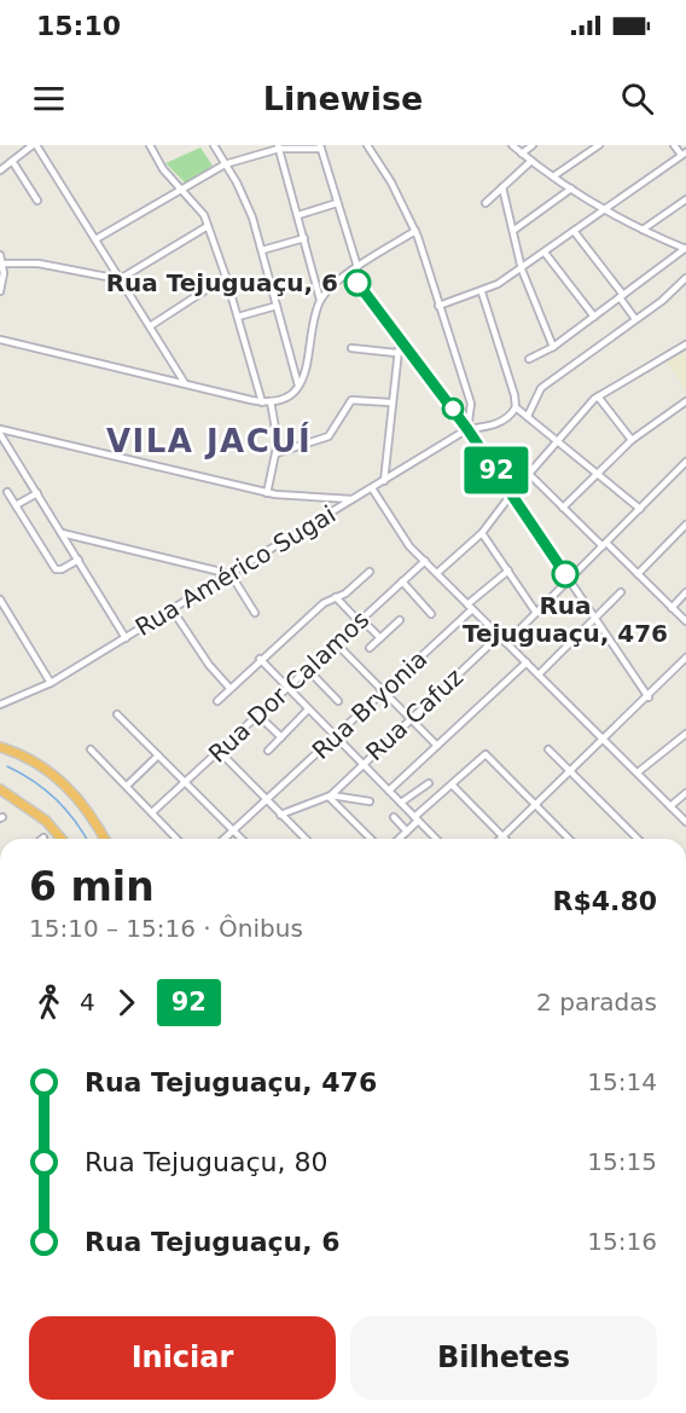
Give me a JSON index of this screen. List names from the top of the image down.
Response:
{
  "streets": {
    "street": [
      "Rua Américo Sugai",
      "Rua Dor Calamos",
      "Rua Bryonia",
      "Rua Cafuz"
    ]
  },
  "districts": ["VILA JACUÍ"],
  "places": ["Rua Tejuguaçu, 6", "Rua Tejuguaçu, 476"],
  "lines": ["bus line 92"],
  "page": {
    "status": "15:10",
    "header": "Linewise",
    "on_map": "92",
    "heading": ["6 min", "15:10 – 15:16 · Ônibus", "R$4.80"],
    "legs": ["4", "92", "2 paradas"],
    "list": [
      {
        "name": "Rua Tejuguaçu, 476",
        "value": "15:14"
      },
      {
        "name": "Rua Tejuguaçu, 80",
        "value": "15:15"
      },
      {
        "name": "Rua Tejuguaçu, 6",
        "value": "15:16"
      }
    ],
    "buttons": ["Iniciar", "Bilhetes"]
  }
}
